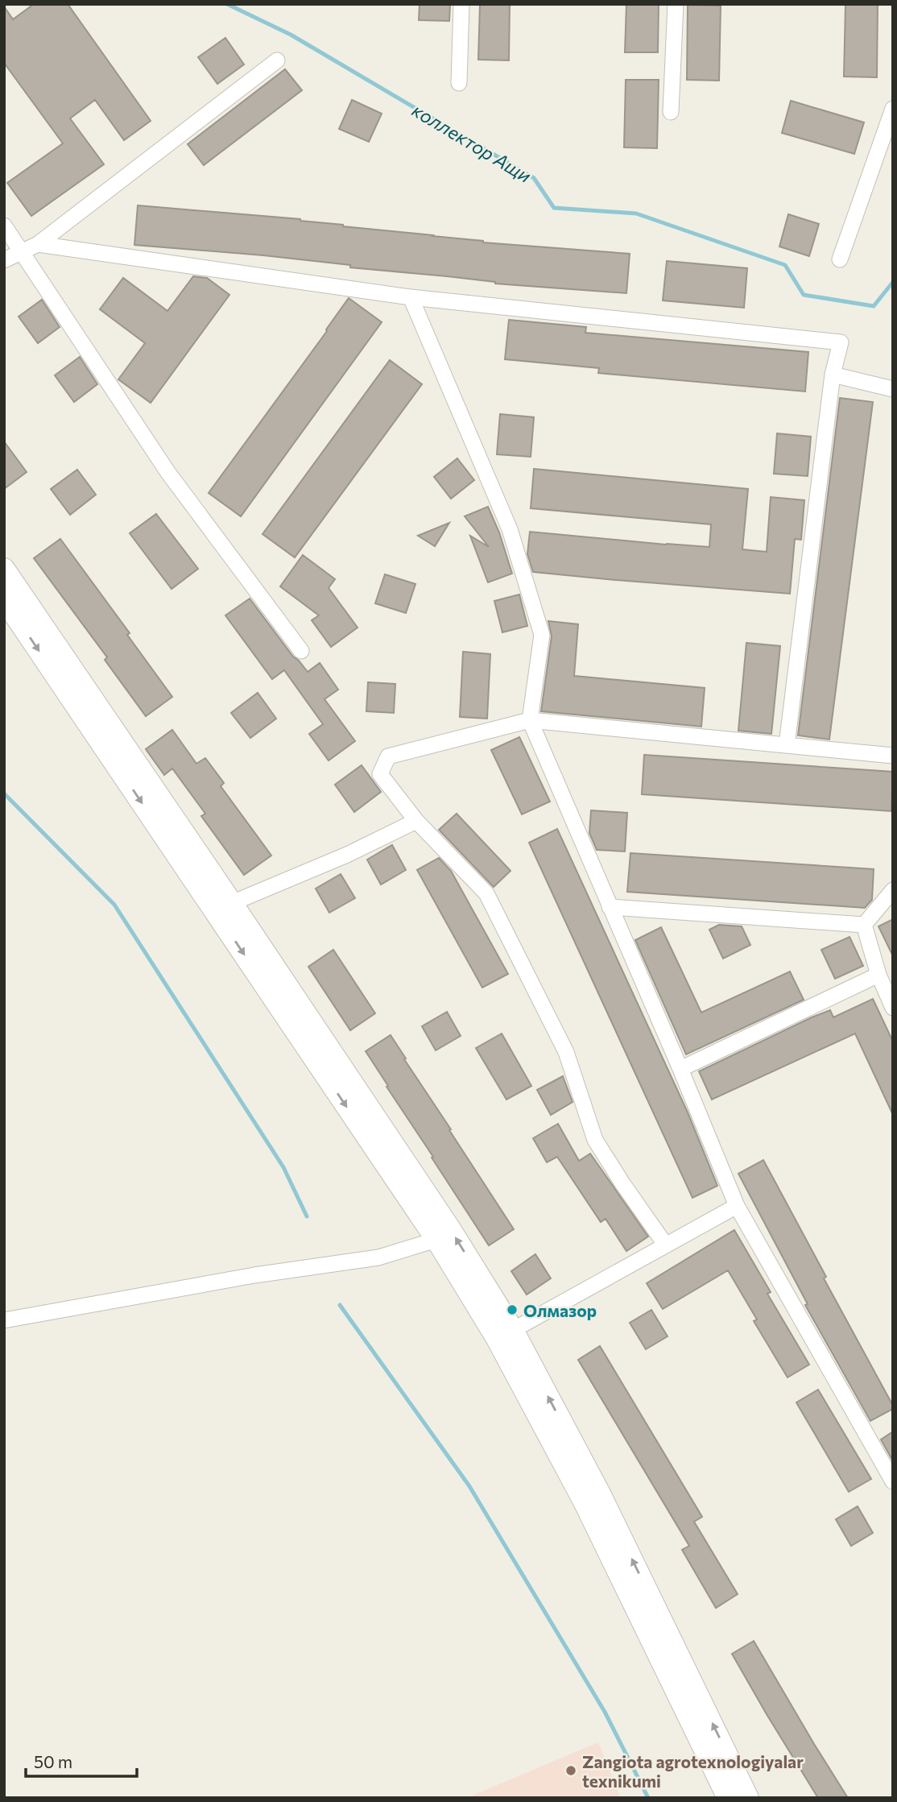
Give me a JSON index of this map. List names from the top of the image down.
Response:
{
  "water": ["коллектор Ащи"],
  "places": ["Олмазор", "Zangiota agrotexnologiyalar texnikumi"],
  "scale_bar": "50 m"
}
